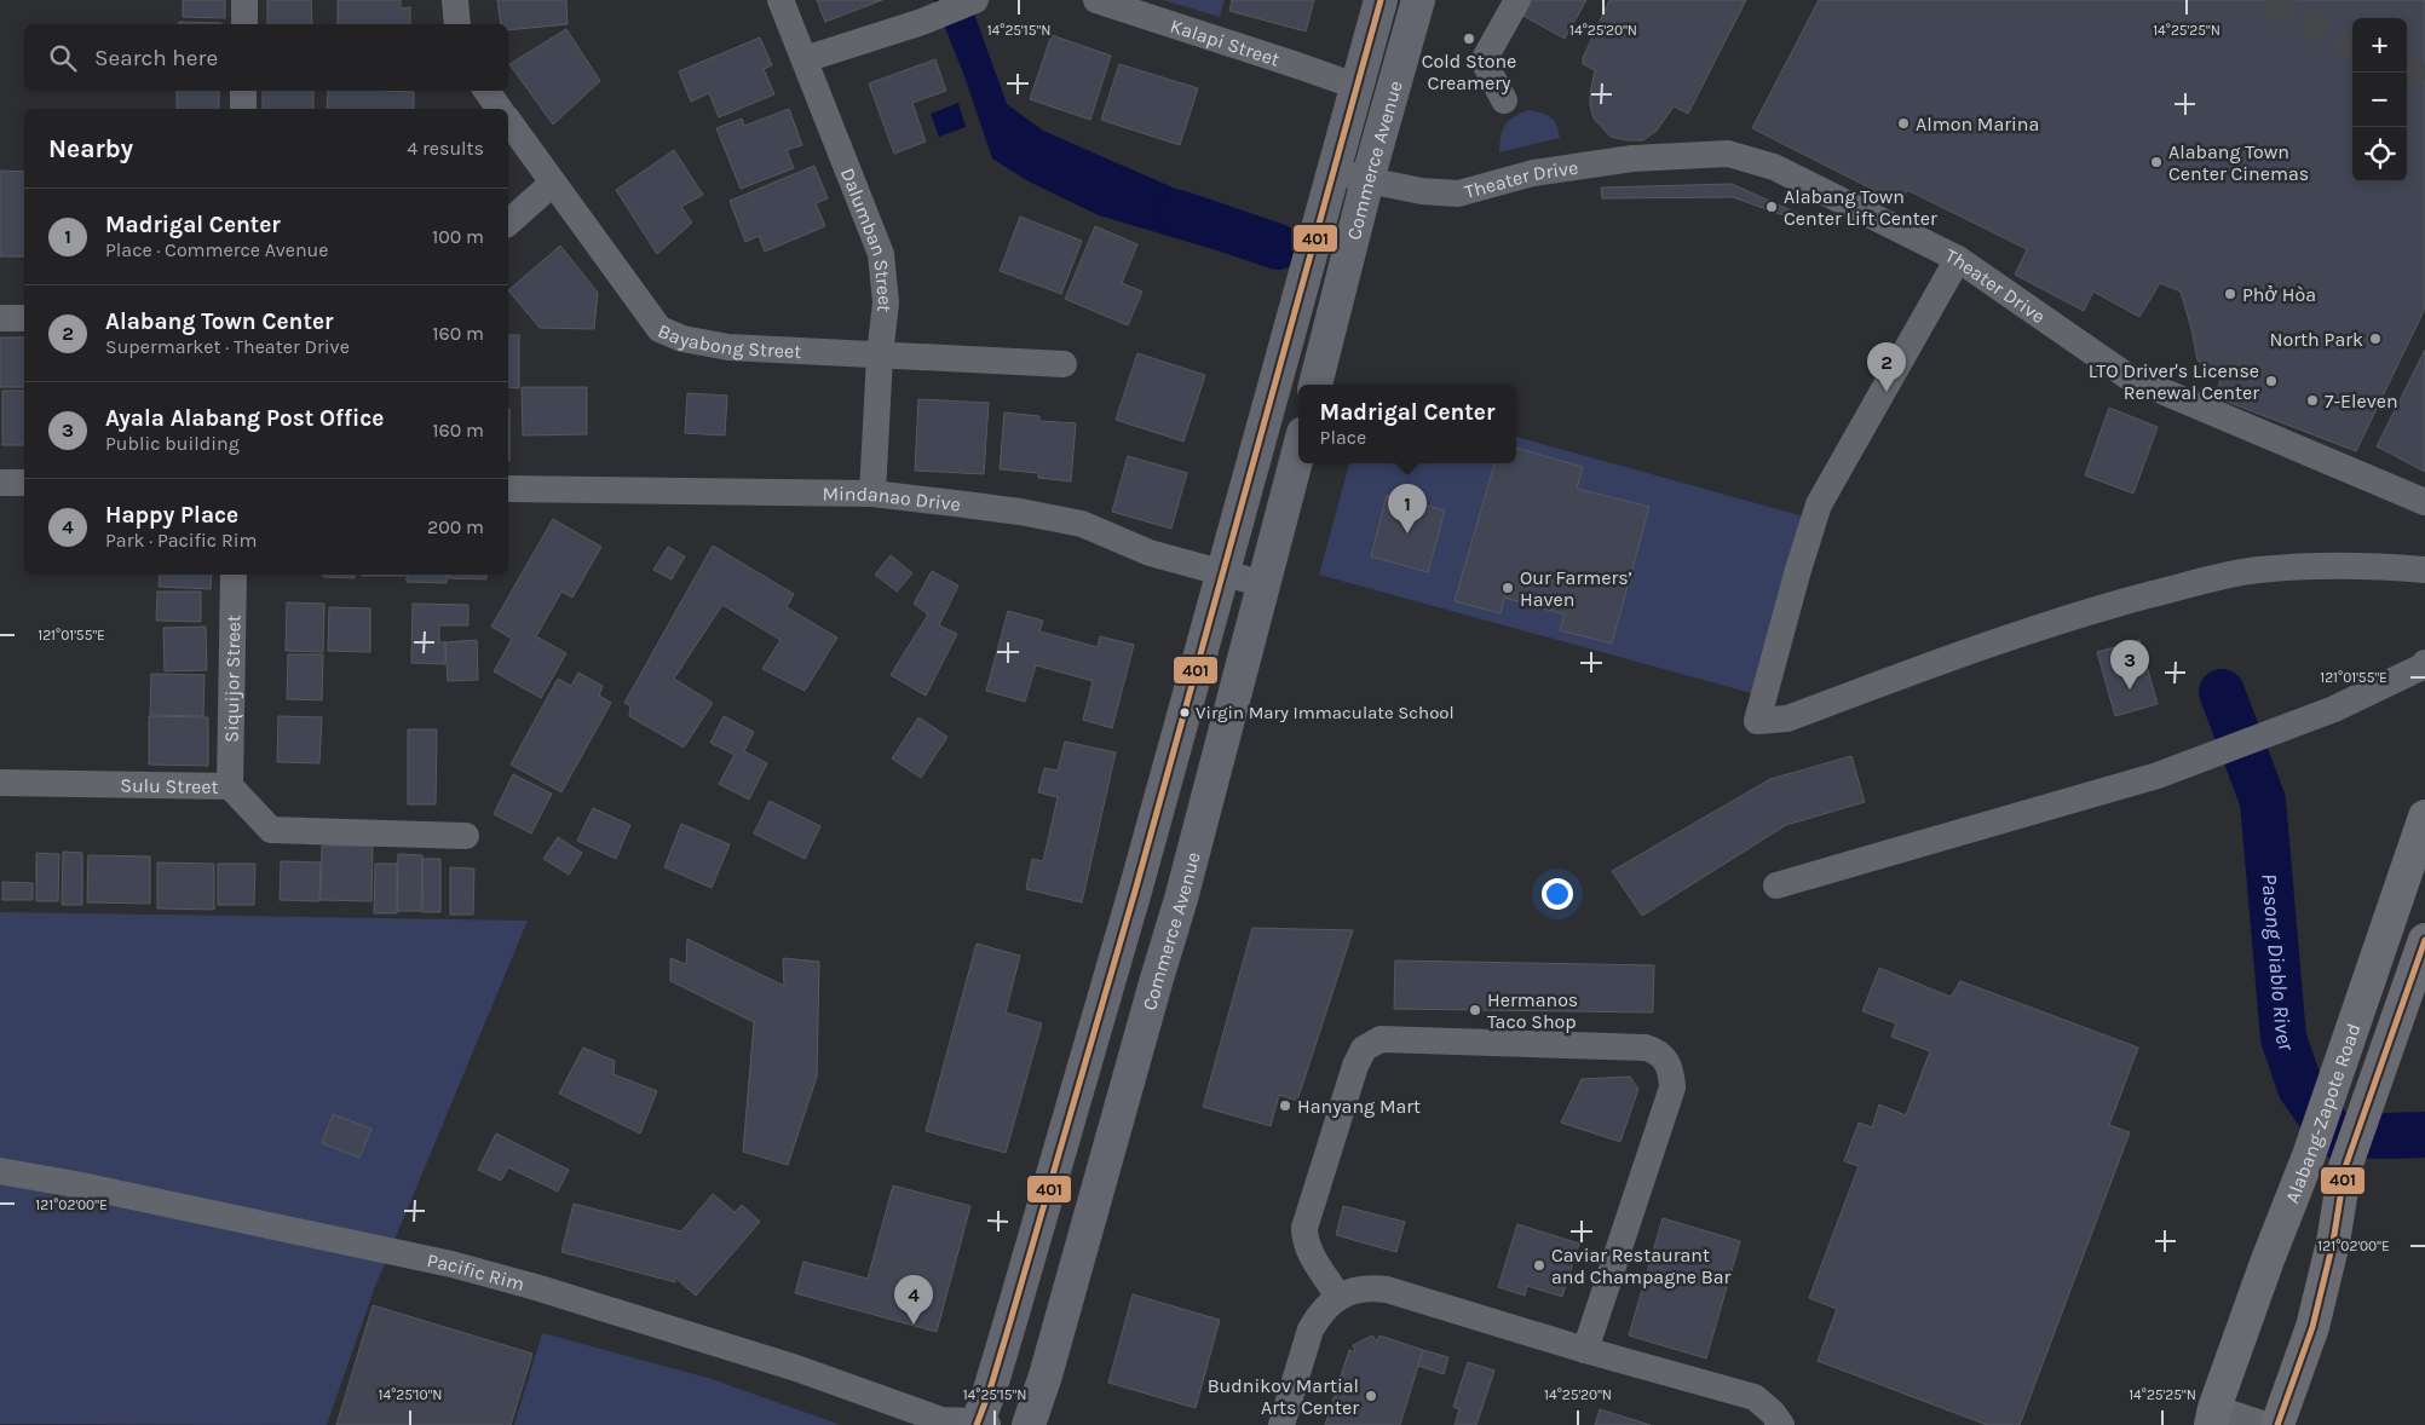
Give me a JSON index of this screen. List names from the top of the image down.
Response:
{
  "streets": {
    "highway": ["Alabang-Zapote Road"],
    "main road": ["Commerce Avenue"],
    "street": [
      "Kalapi Street",
      "Theater Drive",
      "Dalumban Street",
      "Bayabong Street",
      "Mindanao Drive",
      "Siquijor Street",
      "Sulu Street",
      "Pacific Rim"
    ]
  },
  "crossings": [
    ["Kalapi Street", "Commerce Avenue"],
    ["Commerce Avenue", "Theater Drive"],
    ["Commerce Avenue", "Mindanao Drive"],
    ["Commerce Avenue", "Pacific Rim"],
    ["Dalumban Street", "Bayabong Street"],
    ["Dalumban Street", "Mindanao Drive"],
    ["Siquijor Street", "Sulu Street"]
  ],
  "water": ["Pasong Diablo River"],
  "places": [
    "Cold Stone Creamery",
    "Almon Marina",
    "Alabang Town Center Cinemas",
    "Alabang Town Center Lift Center",
    "Phở Hòa",
    "North Park",
    "LTO Driver's License Renewal Center",
    "7-Eleven",
    "Our Farmers’ Haven",
    "Virgin Mary Immaculate School",
    "Hermanos Taco Shop",
    "Hanyang Mart",
    "Caviar Restaurant and Champagne Bar",
    "Budnikov Martial Arts Center"
  ],
  "lines": ["transit line 401"],
  "page": {
    "map_buttons": ["+", "−"],
    "search": "Search here",
    "heading": ["Nearby", "4 results"],
    "list": [
      {
        "mark": "1",
        "name": "Madrigal Center",
        "note": "Place · Commerce Avenue",
        "value": "100 m"
      },
      {
        "mark": "2",
        "name": "Alabang Town Center",
        "note": "Supermarket · Theater Drive",
        "value": "160 m"
      },
      {
        "mark": "3",
        "name": "Ayala Alabang Post Office",
        "note": "Public building",
        "value": "160 m"
      },
      {
        "mark": "4",
        "name": "Happy Place",
        "note": "Park · Pacific Rim",
        "value": "200 m"
      }
    ],
    "pins": [
      "2",
      "1",
      "3",
      "4"
    ],
    "popup": ["Madrigal Center", "Place"]
  },
  "coordinates": [
    "14°25'15\"N",
    "14°25'20\"N",
    "14°25'25\"N",
    "121°01'55\"E",
    "121°02'00\"E",
    "14°25'10\"N"
  ]
}
